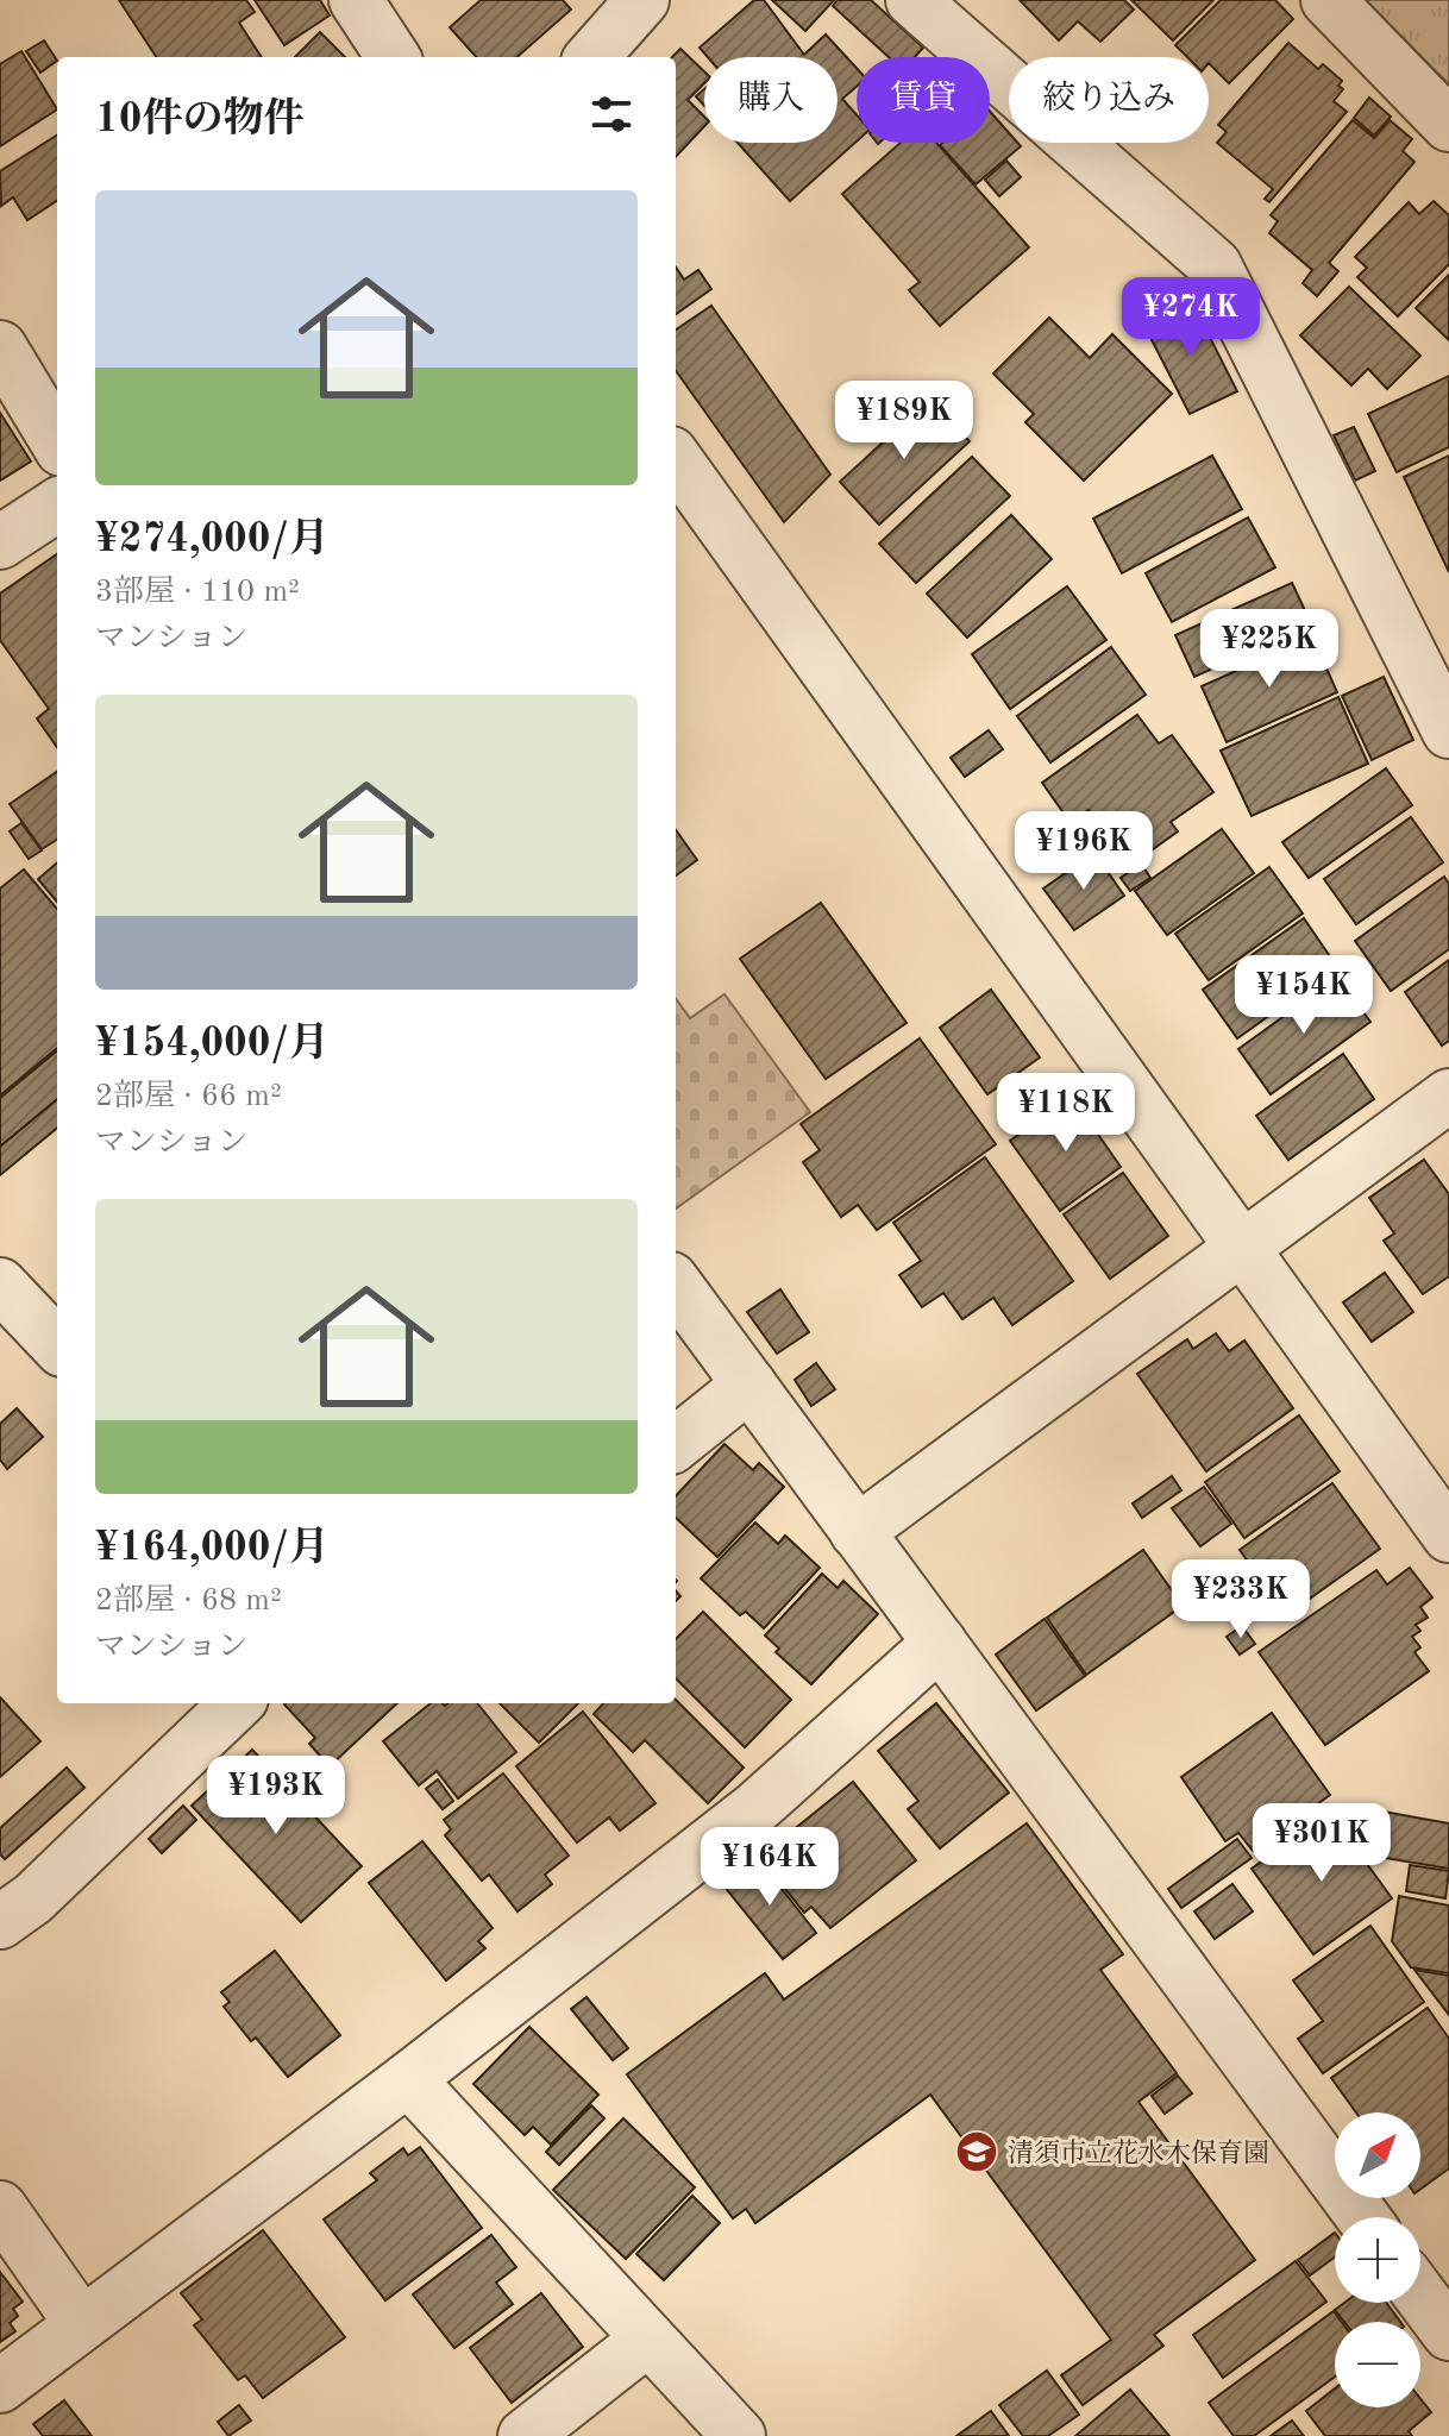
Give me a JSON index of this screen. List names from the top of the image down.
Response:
{
  "places": {
    "school or university": ["清須市立花水木保育園"]
  },
  "north": "top right",
  "page": {
    "chip": ["購入", "賃貸", "絞り込み"],
    "heading": "10件の物件",
    "list": [
      {
        "name": "¥274,000/月",
        "note": "3部屋 · 110 m² · マンション"
      },
      {
        "name": "¥154,000/月",
        "note": "2部屋 · 66 m² · マンション"
      },
      {
        "name": "¥164,000/月",
        "note": "2部屋 · 68 m² · マンション"
      }
    ],
    "price": [
      "¥274K",
      "¥189K",
      "¥225K",
      "¥196K",
      "¥154K",
      "¥118K",
      "¥233K",
      "¥193K",
      "¥301K",
      "¥164K"
    ],
    "map_buttons": ["+", "−"]
  }
}
